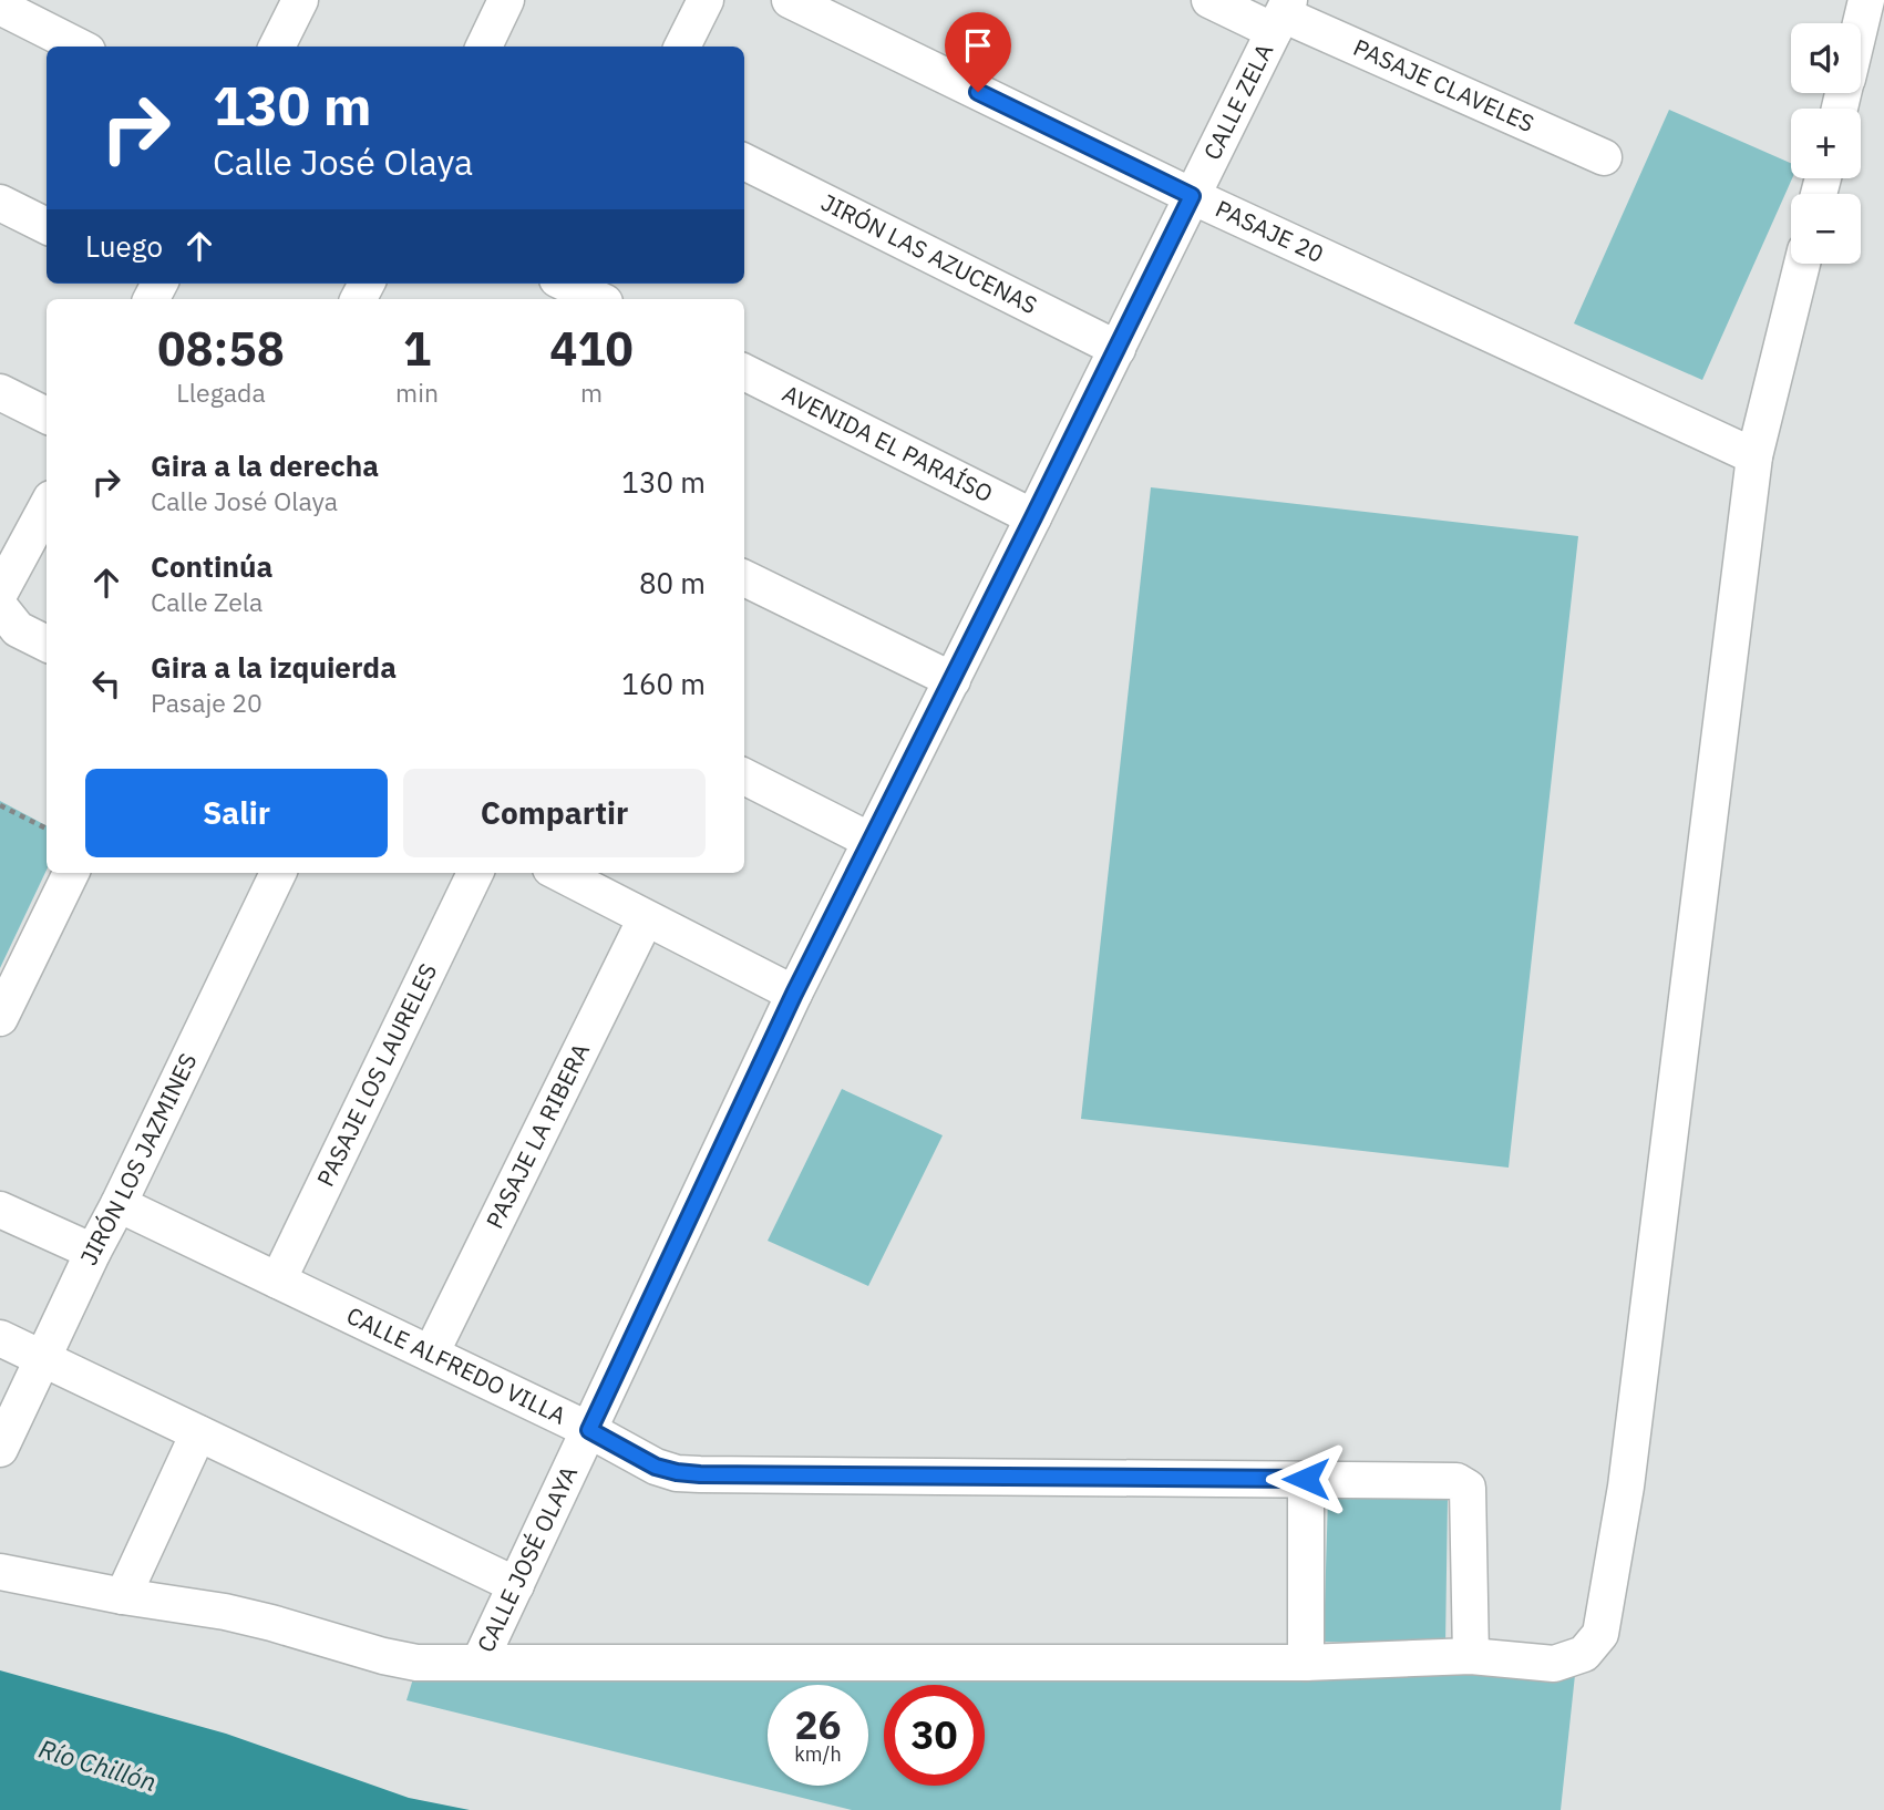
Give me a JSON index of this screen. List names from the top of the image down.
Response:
{
  "streets": {
    "street": [
      "PASAJE CLAVELES",
      "CALLE ZELA",
      "PASAJE 20",
      "JIRÓN LAS AZUCENAS",
      "AVENIDA EL PARAÍSO",
      "PASAJE LOS LAURELES",
      "PASAJE LA RIBERA",
      "JIRÓN LOS JAZMINES",
      "CALLE ALFREDO VILLA",
      "CALLE JOSÉ OLAYA"
    ]
  },
  "crossings": [
    ["PASAJE CLAVELES", "CALLE ZELA"],
    ["CALLE ZELA", "PASAJE 20"],
    ["CALLE ZELA", "JIRÓN LAS AZUCENAS"],
    ["CALLE ZELA", "AVENIDA EL PARAÍSO"],
    ["CALLE ZELA", "CALLE JOSÉ OLAYA"],
    ["PASAJE LOS LAURELES", "CALLE ALFREDO VILLA"],
    ["PASAJE LA RIBERA", "CALLE ALFREDO VILLA"],
    ["JIRÓN LOS JAZMINES", "CALLE ALFREDO VILLA"],
    ["CALLE ALFREDO VILLA", "CALLE JOSÉ OLAYA"]
  ],
  "water": ["Río Chillón"],
  "page": {
    "map_buttons": ["+", "−"],
    "turn": ["130 m", "Calle José Olaya"],
    "then": "Luego",
    "eta": [
      "08:58",
      "Llegada",
      "1",
      "min",
      "410",
      "m"
    ],
    "list": [
      {
        "name": "Gira a la derecha",
        "note": "Calle José Olaya",
        "value": "130 m"
      },
      {
        "name": "Continúa",
        "note": "Calle Zela",
        "value": "80 m"
      },
      {
        "name": "Gira a la izquierda",
        "note": "Pasaje 20",
        "value": "160 m"
      }
    ],
    "buttons": ["Salir", "Compartir"],
    "speed": "26 km/h",
    "limit": "30"
  }
}
